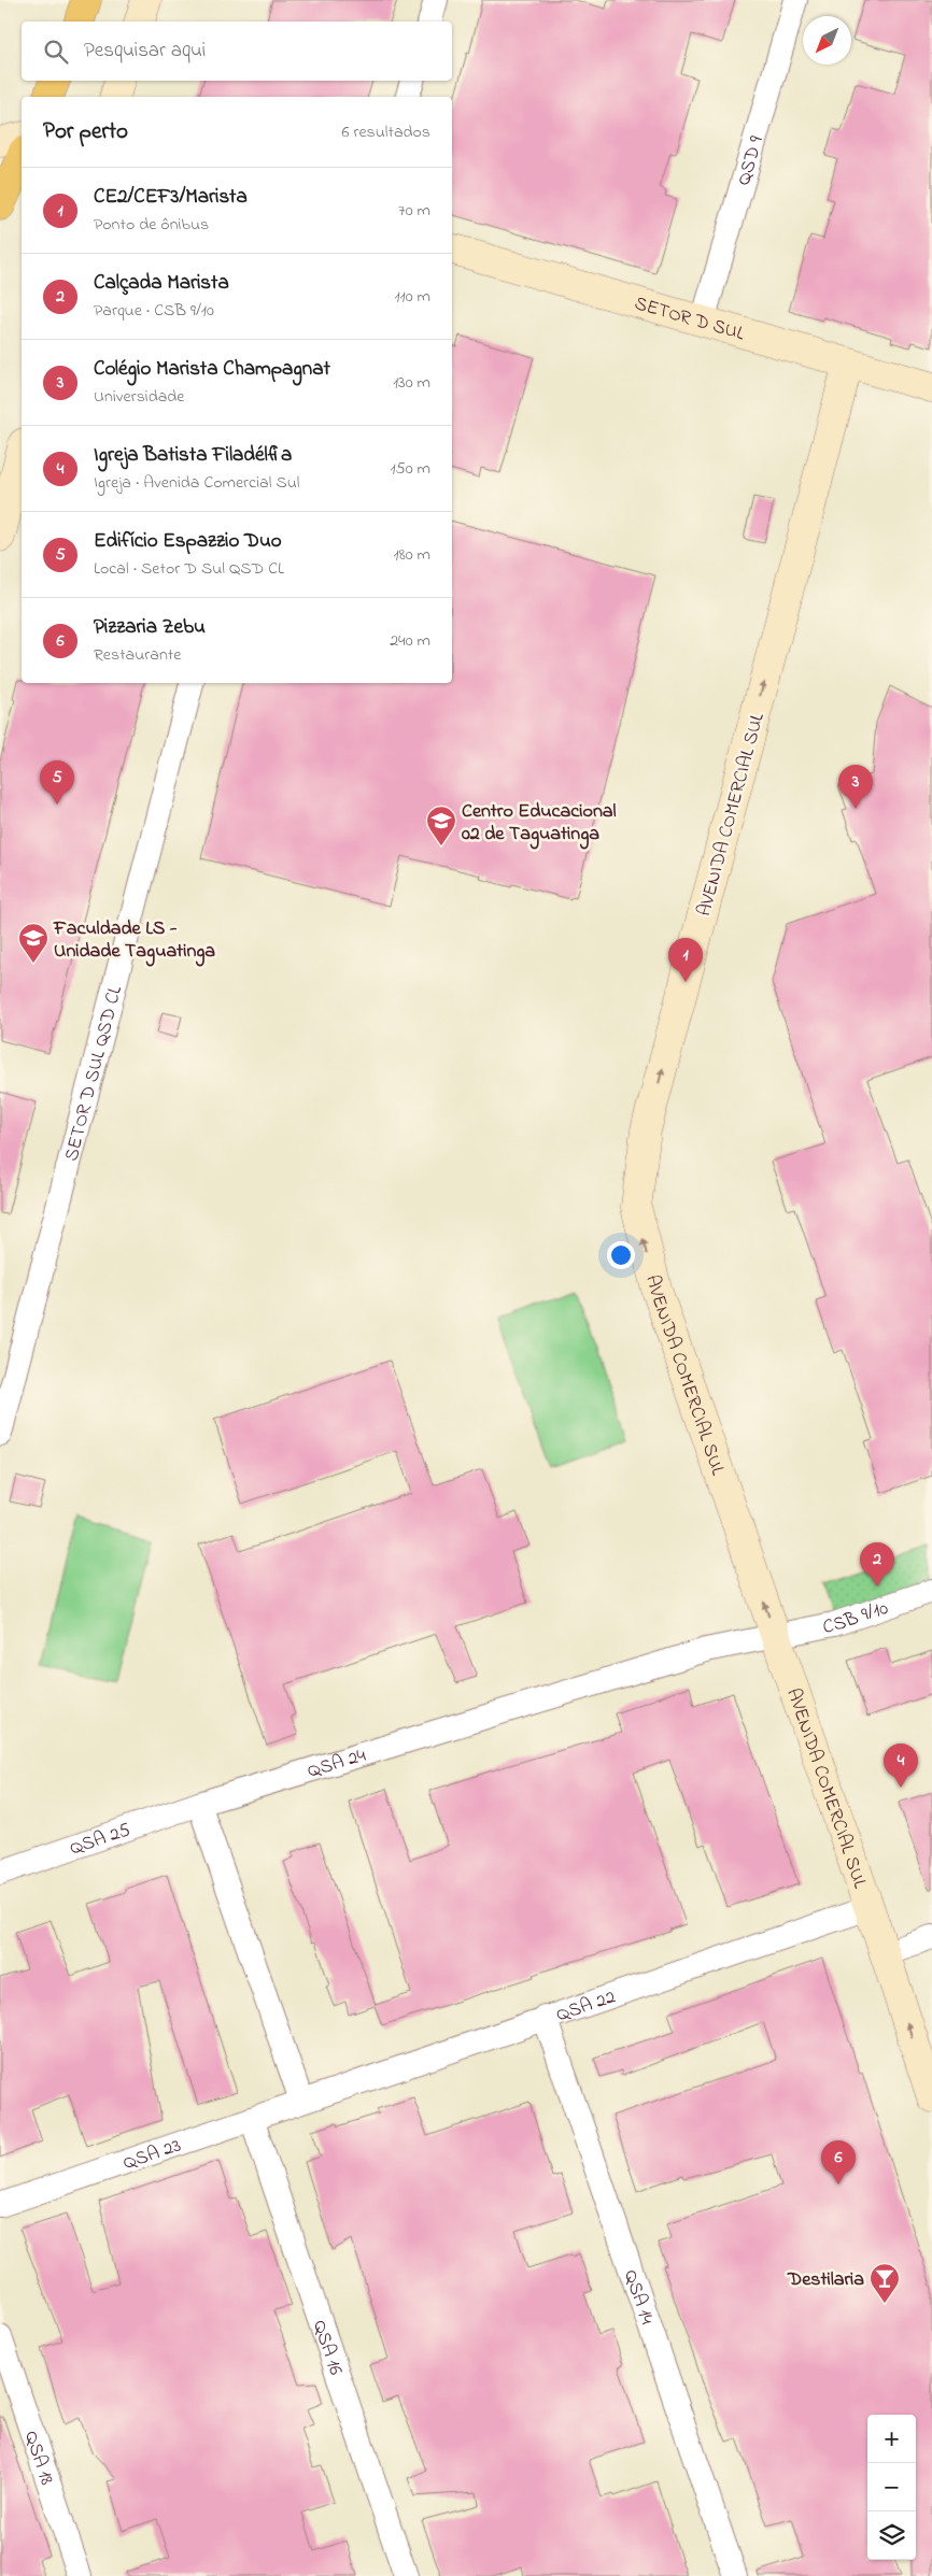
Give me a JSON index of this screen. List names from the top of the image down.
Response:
{
  "streets": {
    "main road": ["SETOR D SUL", "AVENIDA COMERCIAL SUL"],
    "street": [
      "QSD 9",
      "SETOR D SUL QSD CL",
      "CSB 9/10",
      "QSA 24",
      "QSA 25",
      "QSA 22",
      "QSA 23",
      "QSA 14",
      "QSA 16",
      "QSA 18"
    ]
  },
  "crossings": [
    ["QSD 9", "SETOR D SUL"],
    ["SETOR D SUL", "AVENIDA COMERCIAL SUL"],
    ["AVENIDA COMERCIAL SUL", "CSB 9/10"],
    ["AVENIDA COMERCIAL SUL", "QSA 24"],
    ["AVENIDA COMERCIAL SUL", "QSA 22"],
    ["CSB 9/10", "QSA 24"],
    ["QSA 24", "QSA 25"],
    ["QSA 22", "QSA 23"],
    ["QSA 22", "QSA 14"],
    ["QSA 23", "QSA 16"]
  ],
  "one_way": ["AVENIDA COMERCIAL SUL"],
  "places": {
    "school or university": ["Centro Educacional 02 de Taguatinga", "Faculdade LS - Unidade Taguatinga"],
    "bar": ["Destilaria"]
  },
  "north": "bottom left",
  "page": {
    "search": "Pesquisar aqui",
    "heading": ["Por perto", "6 resultados"],
    "list": [
      {
        "mark": "1",
        "name": "CE2/CEF3/Marista",
        "note": "Ponto de ônibus",
        "value": "70 m"
      },
      {
        "mark": "2",
        "name": "Calçada Marista",
        "note": "Parque · CSB 9/10",
        "value": "110 m"
      },
      {
        "mark": "3",
        "name": "Colégio Marista Champagnat",
        "note": "Universidade",
        "value": "130 m"
      },
      {
        "mark": "4",
        "name": "Igreja Batista Filadélfia",
        "note": "Igreja · Avenida Comercial Sul",
        "value": "150 m"
      },
      {
        "mark": "5",
        "name": "Edifício Espazzio Duo",
        "note": "Local · Setor D Sul QSD CL",
        "value": "180 m"
      },
      {
        "mark": "6",
        "name": "Pizzaria Zebu",
        "note": "Restaurante",
        "value": "240 m"
      }
    ],
    "pins": [
      "5",
      "3",
      "1",
      "2",
      "4",
      "6"
    ],
    "map_buttons": ["+", "−"]
  }
}
